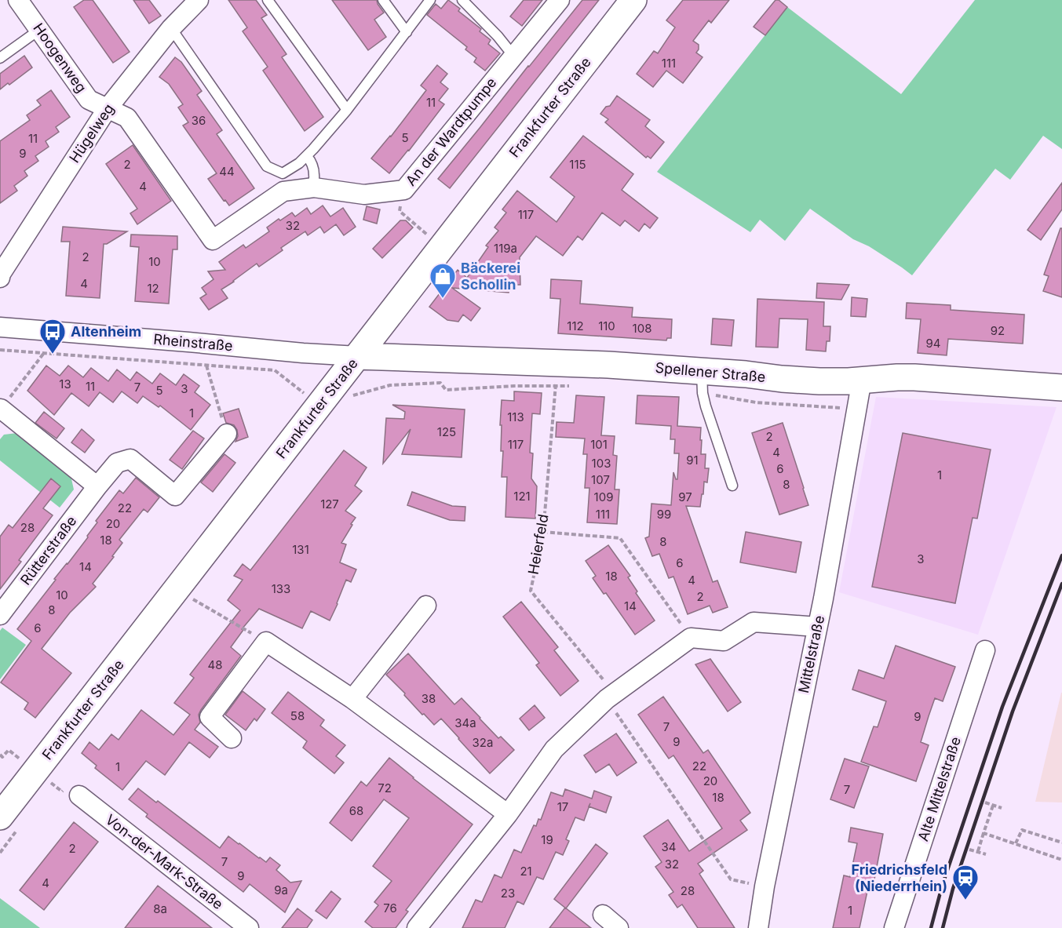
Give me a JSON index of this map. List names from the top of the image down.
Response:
{
  "streets": {
    "main road": ["Frankfurter Straße", "Spellener Straße"],
    "street": [
      "Hoogenweg",
      "An der Wardtpumpe",
      "Hügelweg",
      "Rheinstraße",
      "Rütterstraße",
      "Mittelstraße",
      "Alte Mittelstraße",
      "Von-der-Mark-Straße"
    ],
    "path": ["Heierfeld"]
  },
  "crossings": [
    ["Hoogenweg", "An der Wardtpumpe"],
    ["Hoogenweg", "Hügelweg"],
    ["Frankfurter Straße", "Rheinstraße"],
    ["Frankfurter Straße", "Spellener Straße"],
    ["An der Wardtpumpe", "Hügelweg"],
    ["Rheinstraße", "Spellener Straße"],
    ["Spellener Straße", "Heierfeld"],
    ["Spellener Straße", "Mittelstraße"],
    ["Heierfeld", "Mittelstraße"]
  ],
  "places": {
    "shop": ["Bäckerei Schollin"],
    "bus stop": ["Altenheim"],
    "station": ["Friedrichsfeld (Niederrhein)"]
  },
  "house_numbers": [
    "111",
    "11",
    "36",
    "5",
    "11",
    "9",
    "2",
    "115",
    "44",
    "4",
    "117",
    "32",
    "119a",
    "2",
    "10",
    "4",
    "12",
    "112",
    "110",
    "108",
    "92",
    "94",
    "13",
    "11",
    "7",
    "3",
    "5",
    "1",
    "113",
    "125",
    "2",
    "117",
    "101",
    "4",
    "91",
    "103",
    "6",
    "1",
    "107",
    "8",
    "121",
    "109",
    "97",
    "127",
    "22",
    "111",
    "99",
    "20",
    "28",
    "18",
    "8",
    "131",
    "3",
    "6",
    "14",
    "18",
    "4",
    "133",
    "10",
    "2",
    "14",
    "8",
    "6",
    "48",
    "38",
    "58",
    "9",
    "34a",
    "7",
    "9",
    "32a",
    "22",
    "1",
    "20",
    "72",
    "7",
    "18",
    "17",
    "68",
    "19",
    "34",
    "2",
    "7",
    "32",
    "21",
    "9",
    "4",
    "9a",
    "28",
    "23",
    "76",
    "8a",
    "1"
  ]
}
